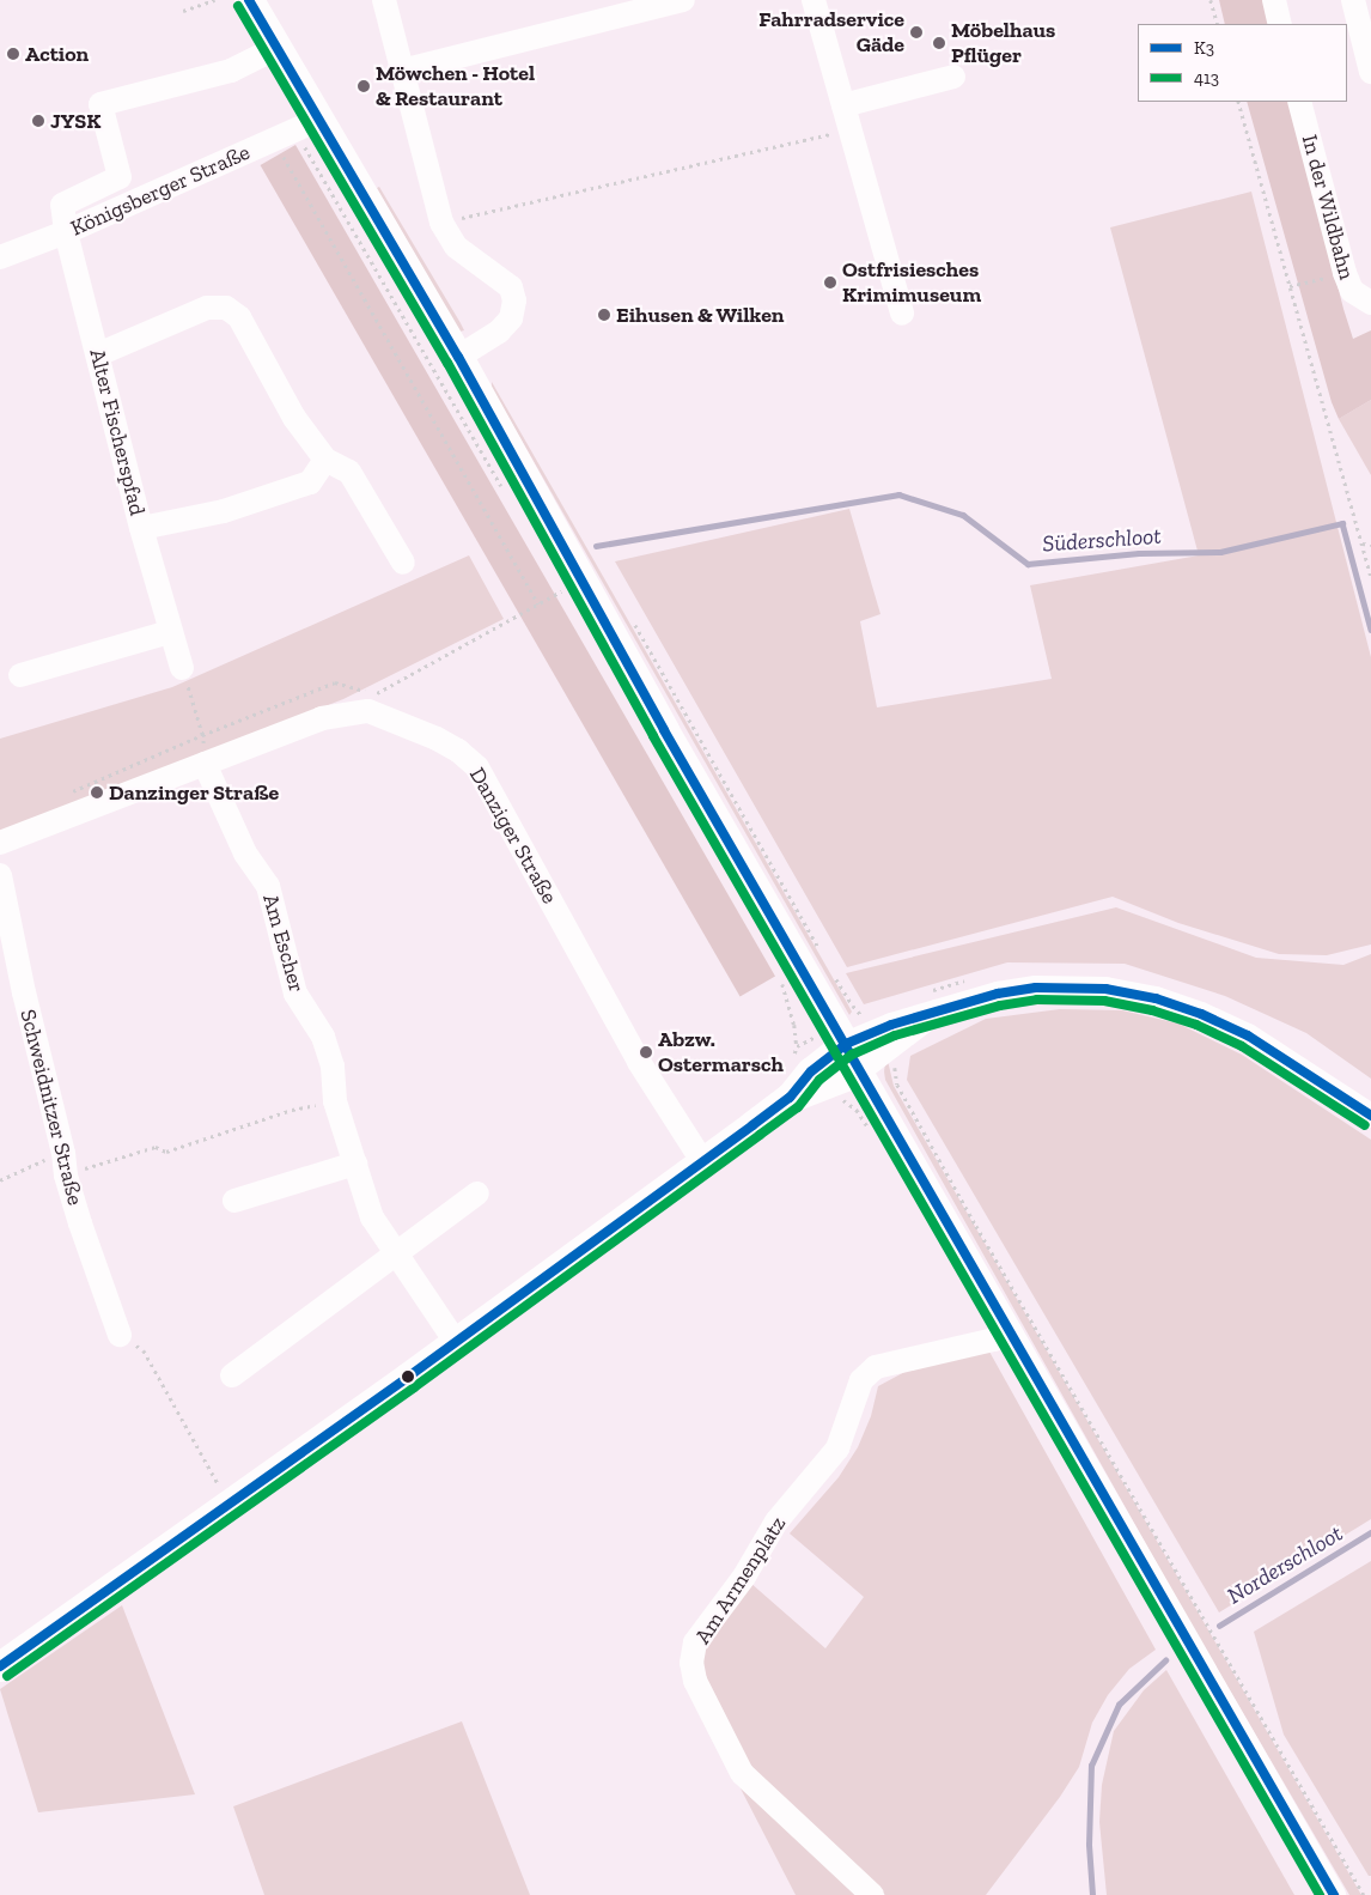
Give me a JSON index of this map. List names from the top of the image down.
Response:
{
  "streets": {
    "street": [
      "Königsberger Straße",
      "In der Wildbahn",
      "Alter Fischerspfad",
      "Danziger Straße",
      "Am Escher",
      "Schweidnitzer Straße",
      "Am Armenplatz"
    ]
  },
  "crossings": [
    ["Königsberger Straße", "Alter Fischerspfad"],
    ["Danziger Straße", "Am Escher"]
  ],
  "water": ["Süderschloot", "Norderschloot"],
  "places": [
    "Fahrradservice Gäde",
    "Möbelhaus Pflüger",
    "Action",
    "Möwchen - Hotel & Restaurant",
    "JYSK",
    "Ostfrisiesches Krimimuseum",
    "Eihusen & Wilken",
    "Danzinger Straße",
    "Abzw. Ostermarsch"
  ],
  "lines": ["transit line K3", "transit line 413"],
  "legend": ["K3", "413"]
}
